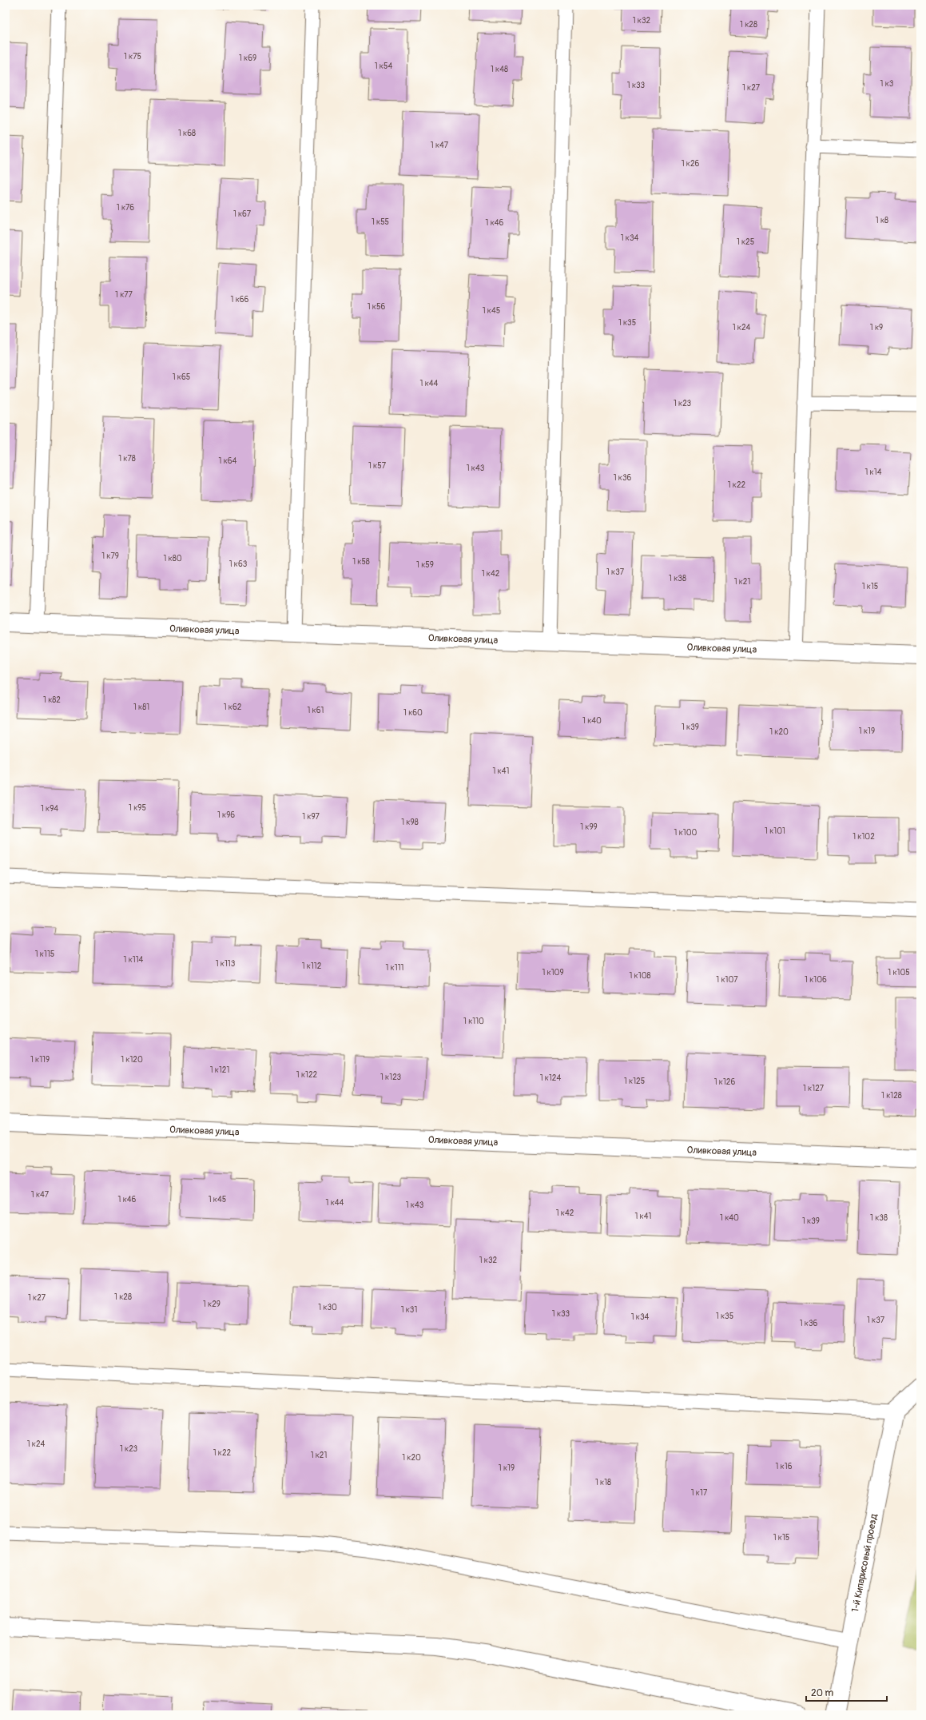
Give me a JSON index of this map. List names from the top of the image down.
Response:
{
  "streets": {
    "street": ["Оливковая улица", "1-й Кипарисовый проезд"]
  },
  "house_numbers": [
    "1 к32",
    "1 к28",
    "1 к75",
    "1 к69",
    "1 к54",
    "1 к48",
    "1 к3",
    "1 к33",
    "1 к27",
    "1 к68",
    "1 к47",
    "1 к26",
    "1 к76",
    "1 к67",
    "1 к8",
    "1 к55",
    "1 к46",
    "1 к34",
    "1 к25",
    "1 к77",
    "1 к66",
    "1 к56",
    "1 к45",
    "1 к35",
    "1 к24",
    "1 к9",
    "1 к65",
    "1 к44",
    "1 к23",
    "1 к78",
    "1 к64",
    "1 к57",
    "1 к43",
    "1 к14",
    "1 к36",
    "1 к22",
    "1 к79",
    "1 к80",
    "1 к58",
    "1 к63",
    "1 к59",
    "1 к37",
    "1 к42",
    "1 к38",
    "1 к21",
    "1 к15",
    "1 к82",
    "1 к81",
    "1 к62",
    "1 к61",
    "1 к60",
    "1 к40",
    "1 к39",
    "1 к19",
    "1 к20",
    "1 к41",
    "1 к95",
    "1 к94",
    "1 к96",
    "1 к97",
    "1 к98",
    "1 к99",
    "1 к101",
    "1 к100",
    "1 к102",
    "1 к115",
    "1 к114",
    "1 к113",
    "1 к112",
    "1 к111",
    "1 к109",
    "1 к105",
    "1 к108",
    "1 к107",
    "1 к106",
    "1 к110",
    "1 к119",
    "1 к120",
    "1 к121",
    "1 к122",
    "1 к123",
    "1 к124",
    "1 к125",
    "1 к126",
    "1 к127",
    "1 к128",
    "1 к47",
    "1 к46",
    "1 к45",
    "1 к44",
    "1 к43",
    "1 к42",
    "1 к41",
    "1 к40",
    "1 к38",
    "1 к39",
    "1 к32",
    "1 к28",
    "1 к27",
    "1 к29",
    "1 к30",
    "1 к31",
    "1 к33",
    "1 к35",
    "1 к34",
    "1 к37",
    "1 к36",
    "1 к24",
    "1 к23",
    "1 к22",
    "1 к21",
    "1 к20",
    "1 к16",
    "1 к19",
    "1 к18",
    "1 к17",
    "1 к15"
  ],
  "scale_bar": "20 m"
}
